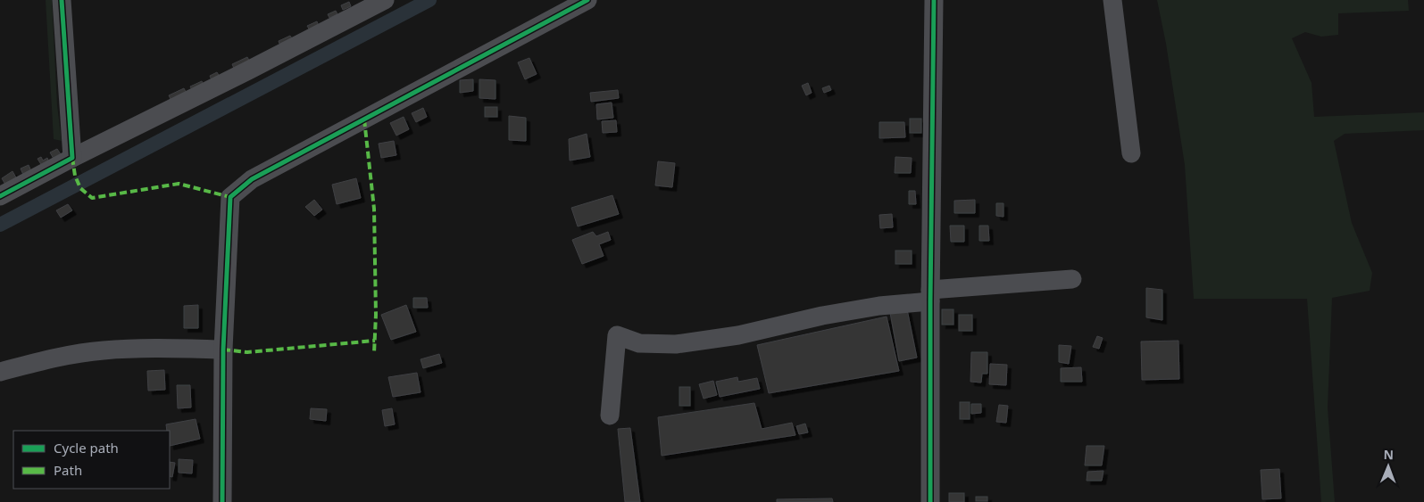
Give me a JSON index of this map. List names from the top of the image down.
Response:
{
  "legend": ["Cycle path", "Path"],
  "north": "top"
}
